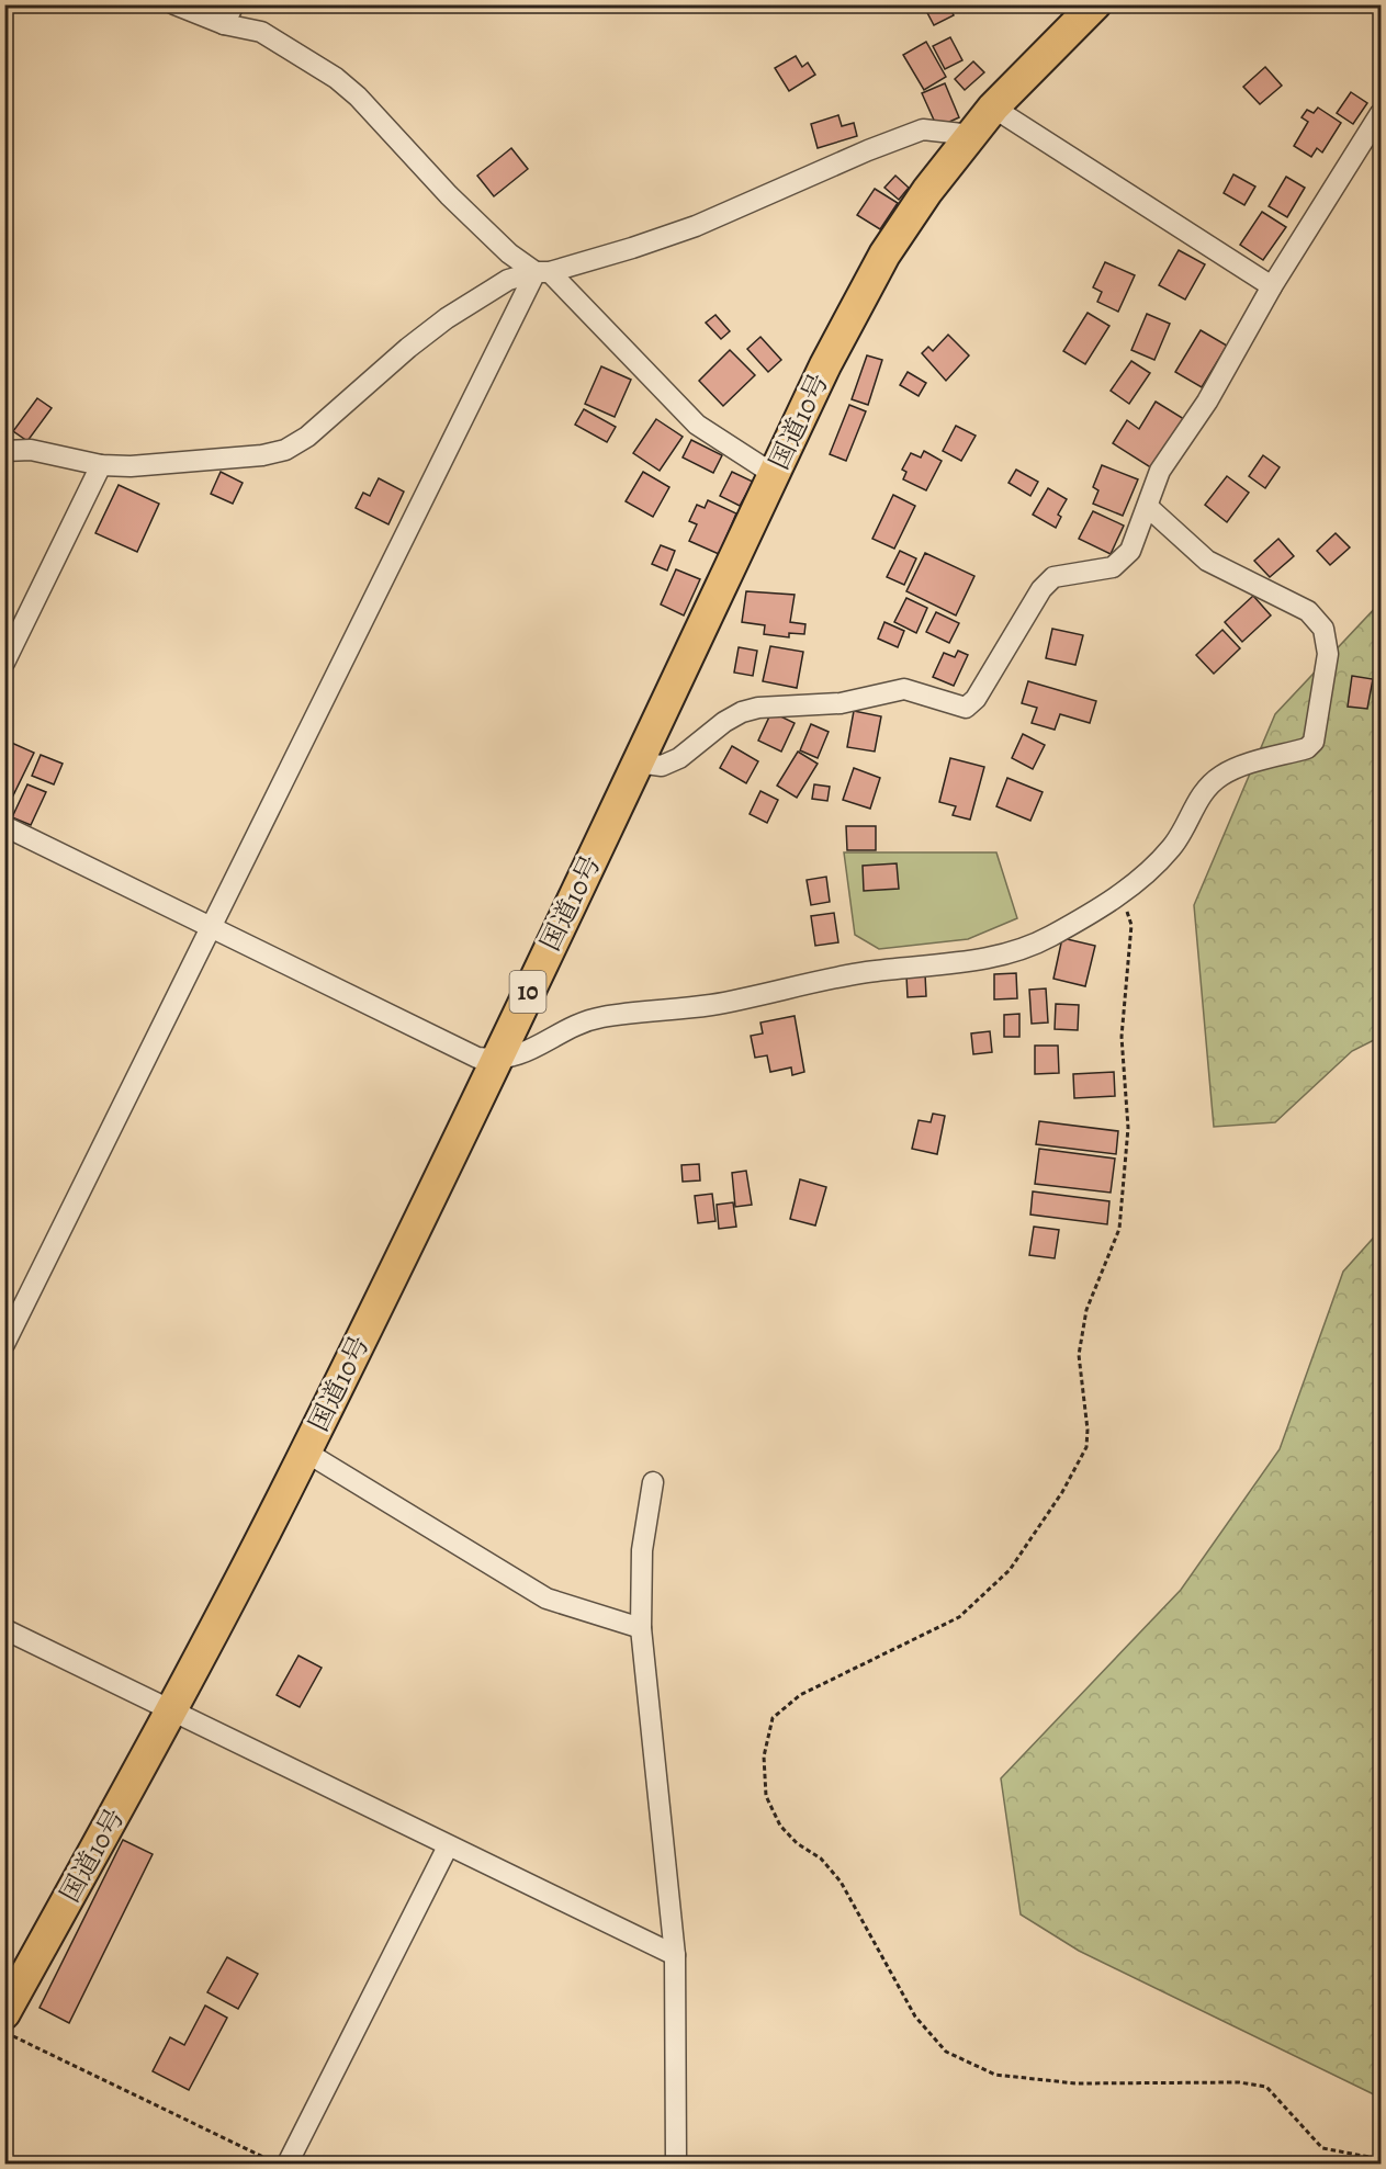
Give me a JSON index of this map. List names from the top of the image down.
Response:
{
  "streets": {
    "highway": ["国道10号", "10"]
  }
}
